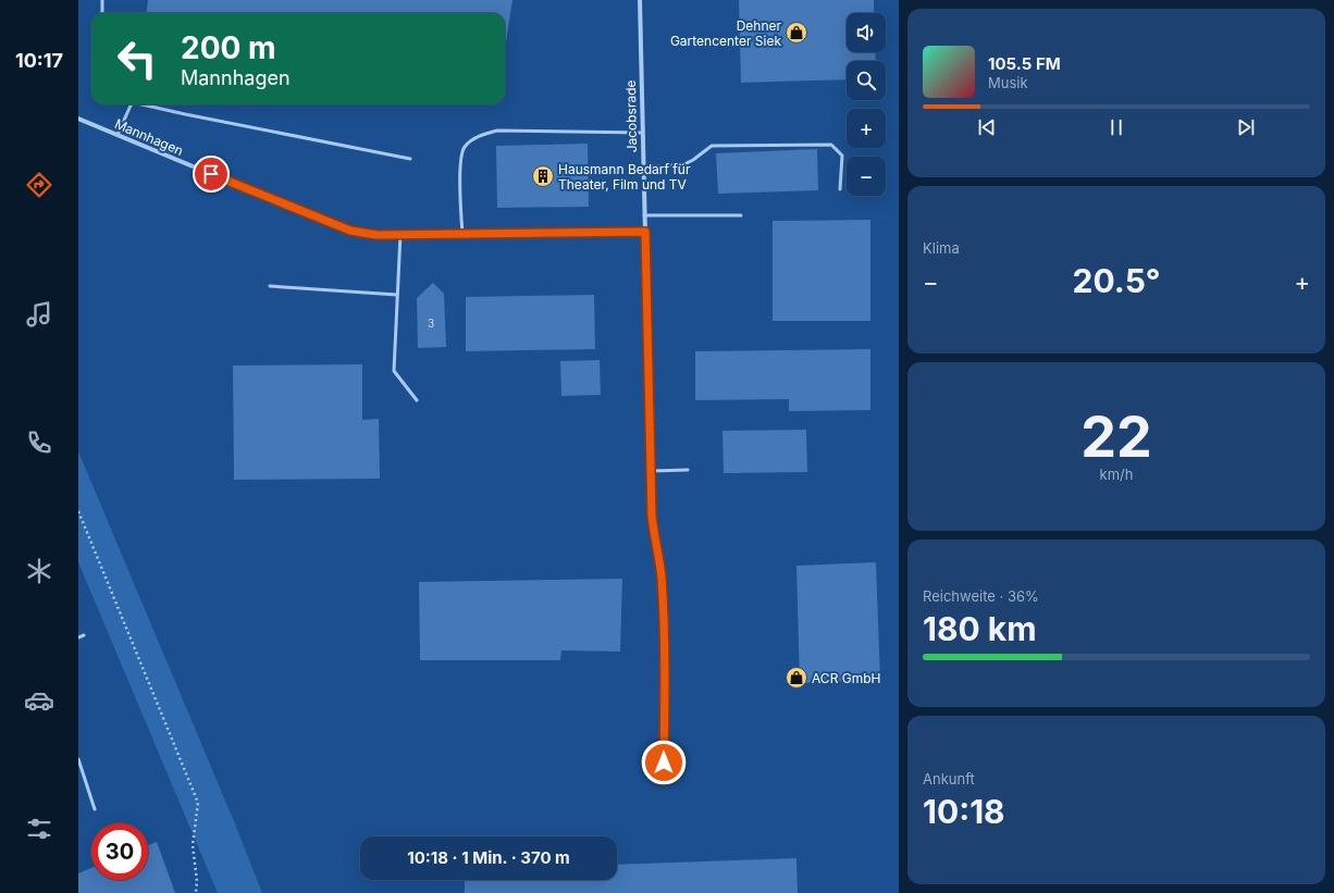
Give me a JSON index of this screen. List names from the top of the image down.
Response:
{
  "streets": {
    "street": ["Jacobsrade", "Mannhagen"]
  },
  "crossings": [
    ["Jacobsrade", "Mannhagen"]
  ],
  "places": {
    "shop": ["Dehner Gartencenter Siek", "ACR GmbH"],
    "building": ["Hausmann Bedarf für Theater, Film und TV"]
  },
  "house_numbers": ["3"],
  "page": {
    "tabs": "10:17",
    "map_buttons": ["+", "−"],
    "turn": ["200 m", "Mannhagen"],
    "song": ["105.5 FM", "Musik"],
    "tile": [
      "Klima",
      ["22", "km/h"],
      ["Reichweite · 36%", "180 km"],
      ["Ankunft", "10:18"]
    ],
    "heat": ["−", "20.5°", "+"],
    "limit": "30",
    "trip": "10:18 · 1 Min. · 370 m"
  }
}
